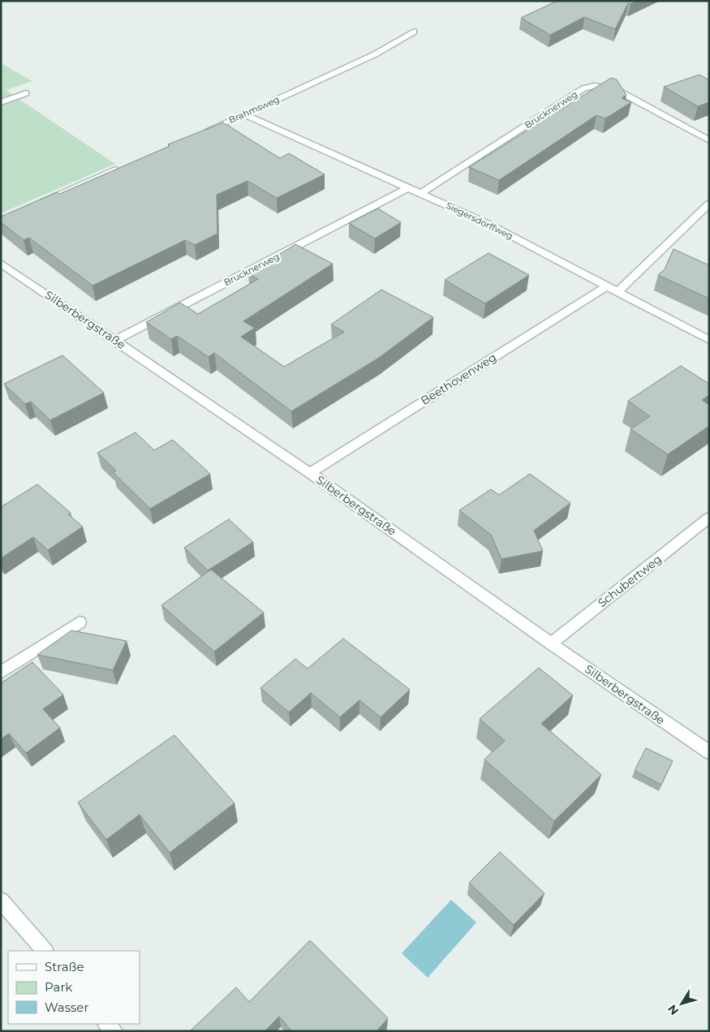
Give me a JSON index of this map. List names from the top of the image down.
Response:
{
  "streets": {
    "street": [
      "Brahmsweg",
      "Brucknerweg",
      "Siegersdorffweg",
      "Silberbergstraße",
      "Beethovenweg",
      "Schubertweg"
    ]
  },
  "crossings": [
    ["Brahmsweg", "Siegersdorffweg"],
    ["Brucknerweg", "Siegersdorffweg"],
    ["Brucknerweg", "Silberbergstraße"],
    ["Siegersdorffweg", "Beethovenweg"],
    ["Silberbergstraße", "Beethovenweg"],
    ["Silberbergstraße", "Schubertweg"]
  ],
  "legend": ["Straße", "Park", "Wasser"],
  "north": "bottom left"
}
